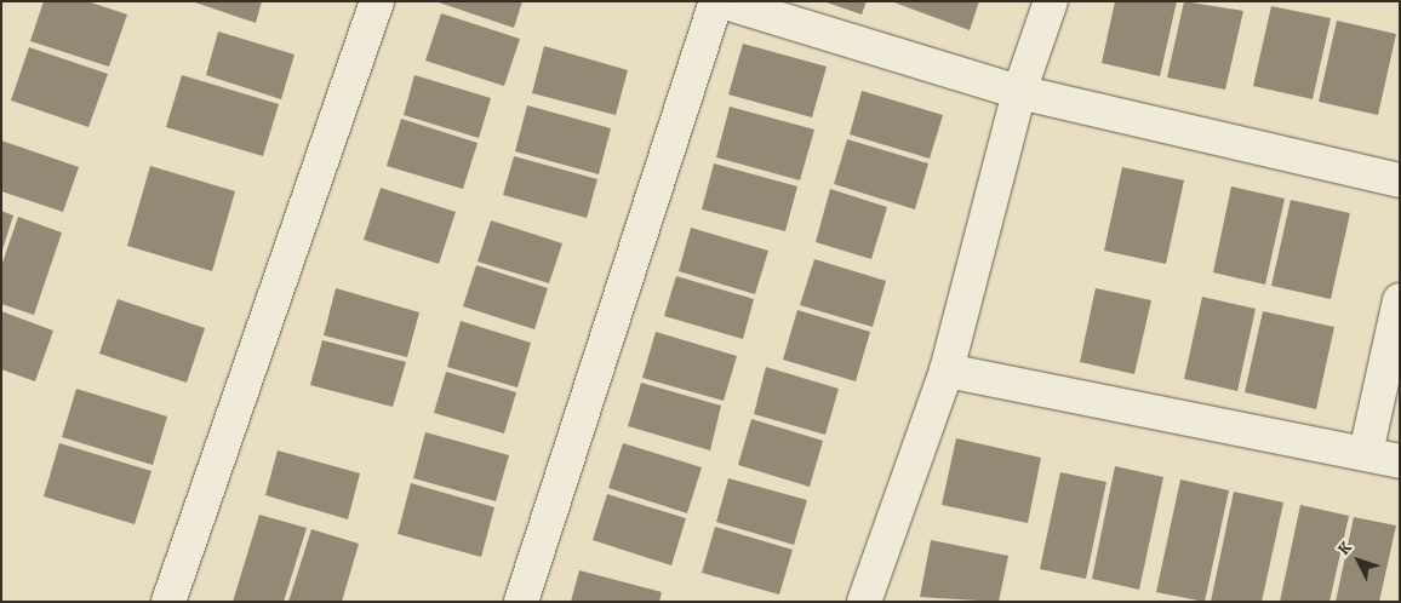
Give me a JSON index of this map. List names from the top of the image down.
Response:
{
  "north": "top left"
}
